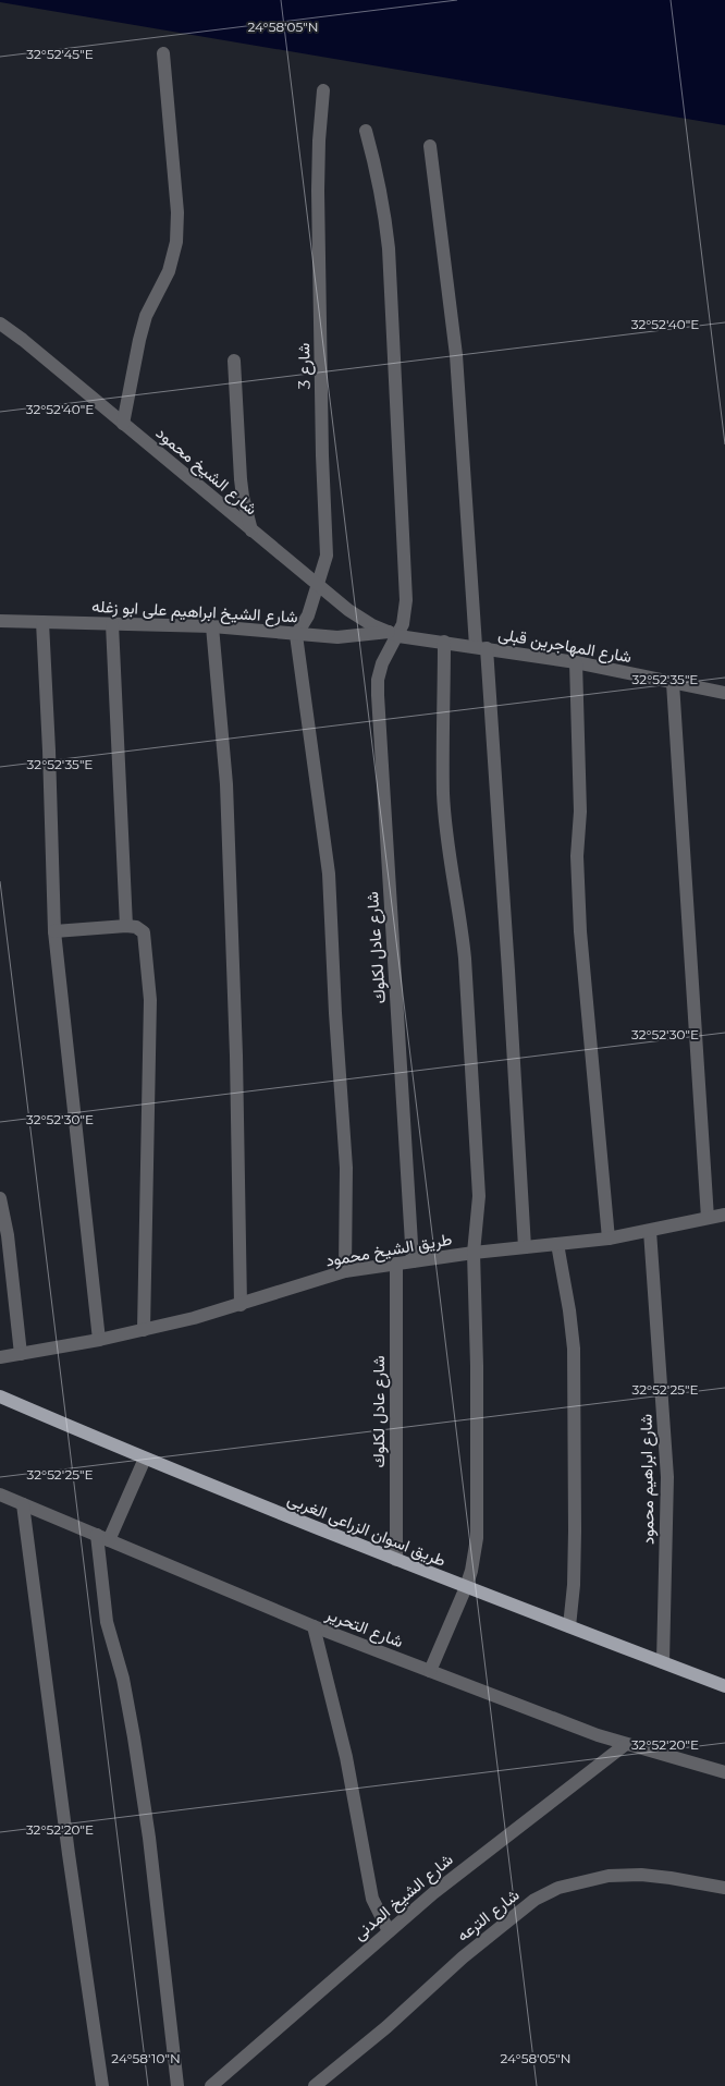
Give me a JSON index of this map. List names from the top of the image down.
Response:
{
  "streets": {
    "main road": ["طريق اسوان الزراعى الغربى"],
    "street": [
      "شارع 3",
      "شارع الشيخ محمود",
      "شارع الشيخ ابراهيم على ابو زغله",
      "شارع المهاجرين قبلى",
      "شارع عادل لكلوك",
      "طريق الشيخ محمود",
      "شارع ابراهيم محمود",
      "شارع التحرير",
      "شارع الشيخ المدنى",
      "شارع الترعه"
    ]
  },
  "crossings": [
    ["شارع 3", "شارع الشيخ محمود"],
    ["شارع 3", "شارع الشيخ ابراهيم على ابو زغله"],
    ["شارع الشيخ محمود", "شارع الشيخ ابراهيم على ابو زغله"],
    ["شارع الشيخ محمود", "شارع المهاجرين قبلى"],
    ["شارع الشيخ محمود", "شارع عادل لكلوك"],
    ["شارع الشيخ ابراهيم على ابو زغله", "شارع المهاجرين قبلى"],
    ["شارع الشيخ ابراهيم على ابو زغله", "شارع عادل لكلوك"],
    ["شارع المهاجرين قبلى", "شارع عادل لكلوك"],
    ["شارع عادل لكلوك", "طريق الشيخ محمود"],
    ["شارع عادل لكلوك", "طريق اسوان الزراعى الغربى"],
    ["طريق الشيخ محمود", "شارع ابراهيم محمود"],
    ["شارع ابراهيم محمود", "طريق اسوان الزراعى الغربى"],
    ["شارع التحرير", "شارع الشيخ المدنى"]
  ],
  "coordinates": [
    "24°58'05\"N",
    "32°52'45\"E",
    "32°52'40\"E",
    "32°52'35\"E",
    "32°52'30\"E",
    "32°52'25\"E",
    "32°52'20\"E",
    "24°58'10\"N"
  ]
}
